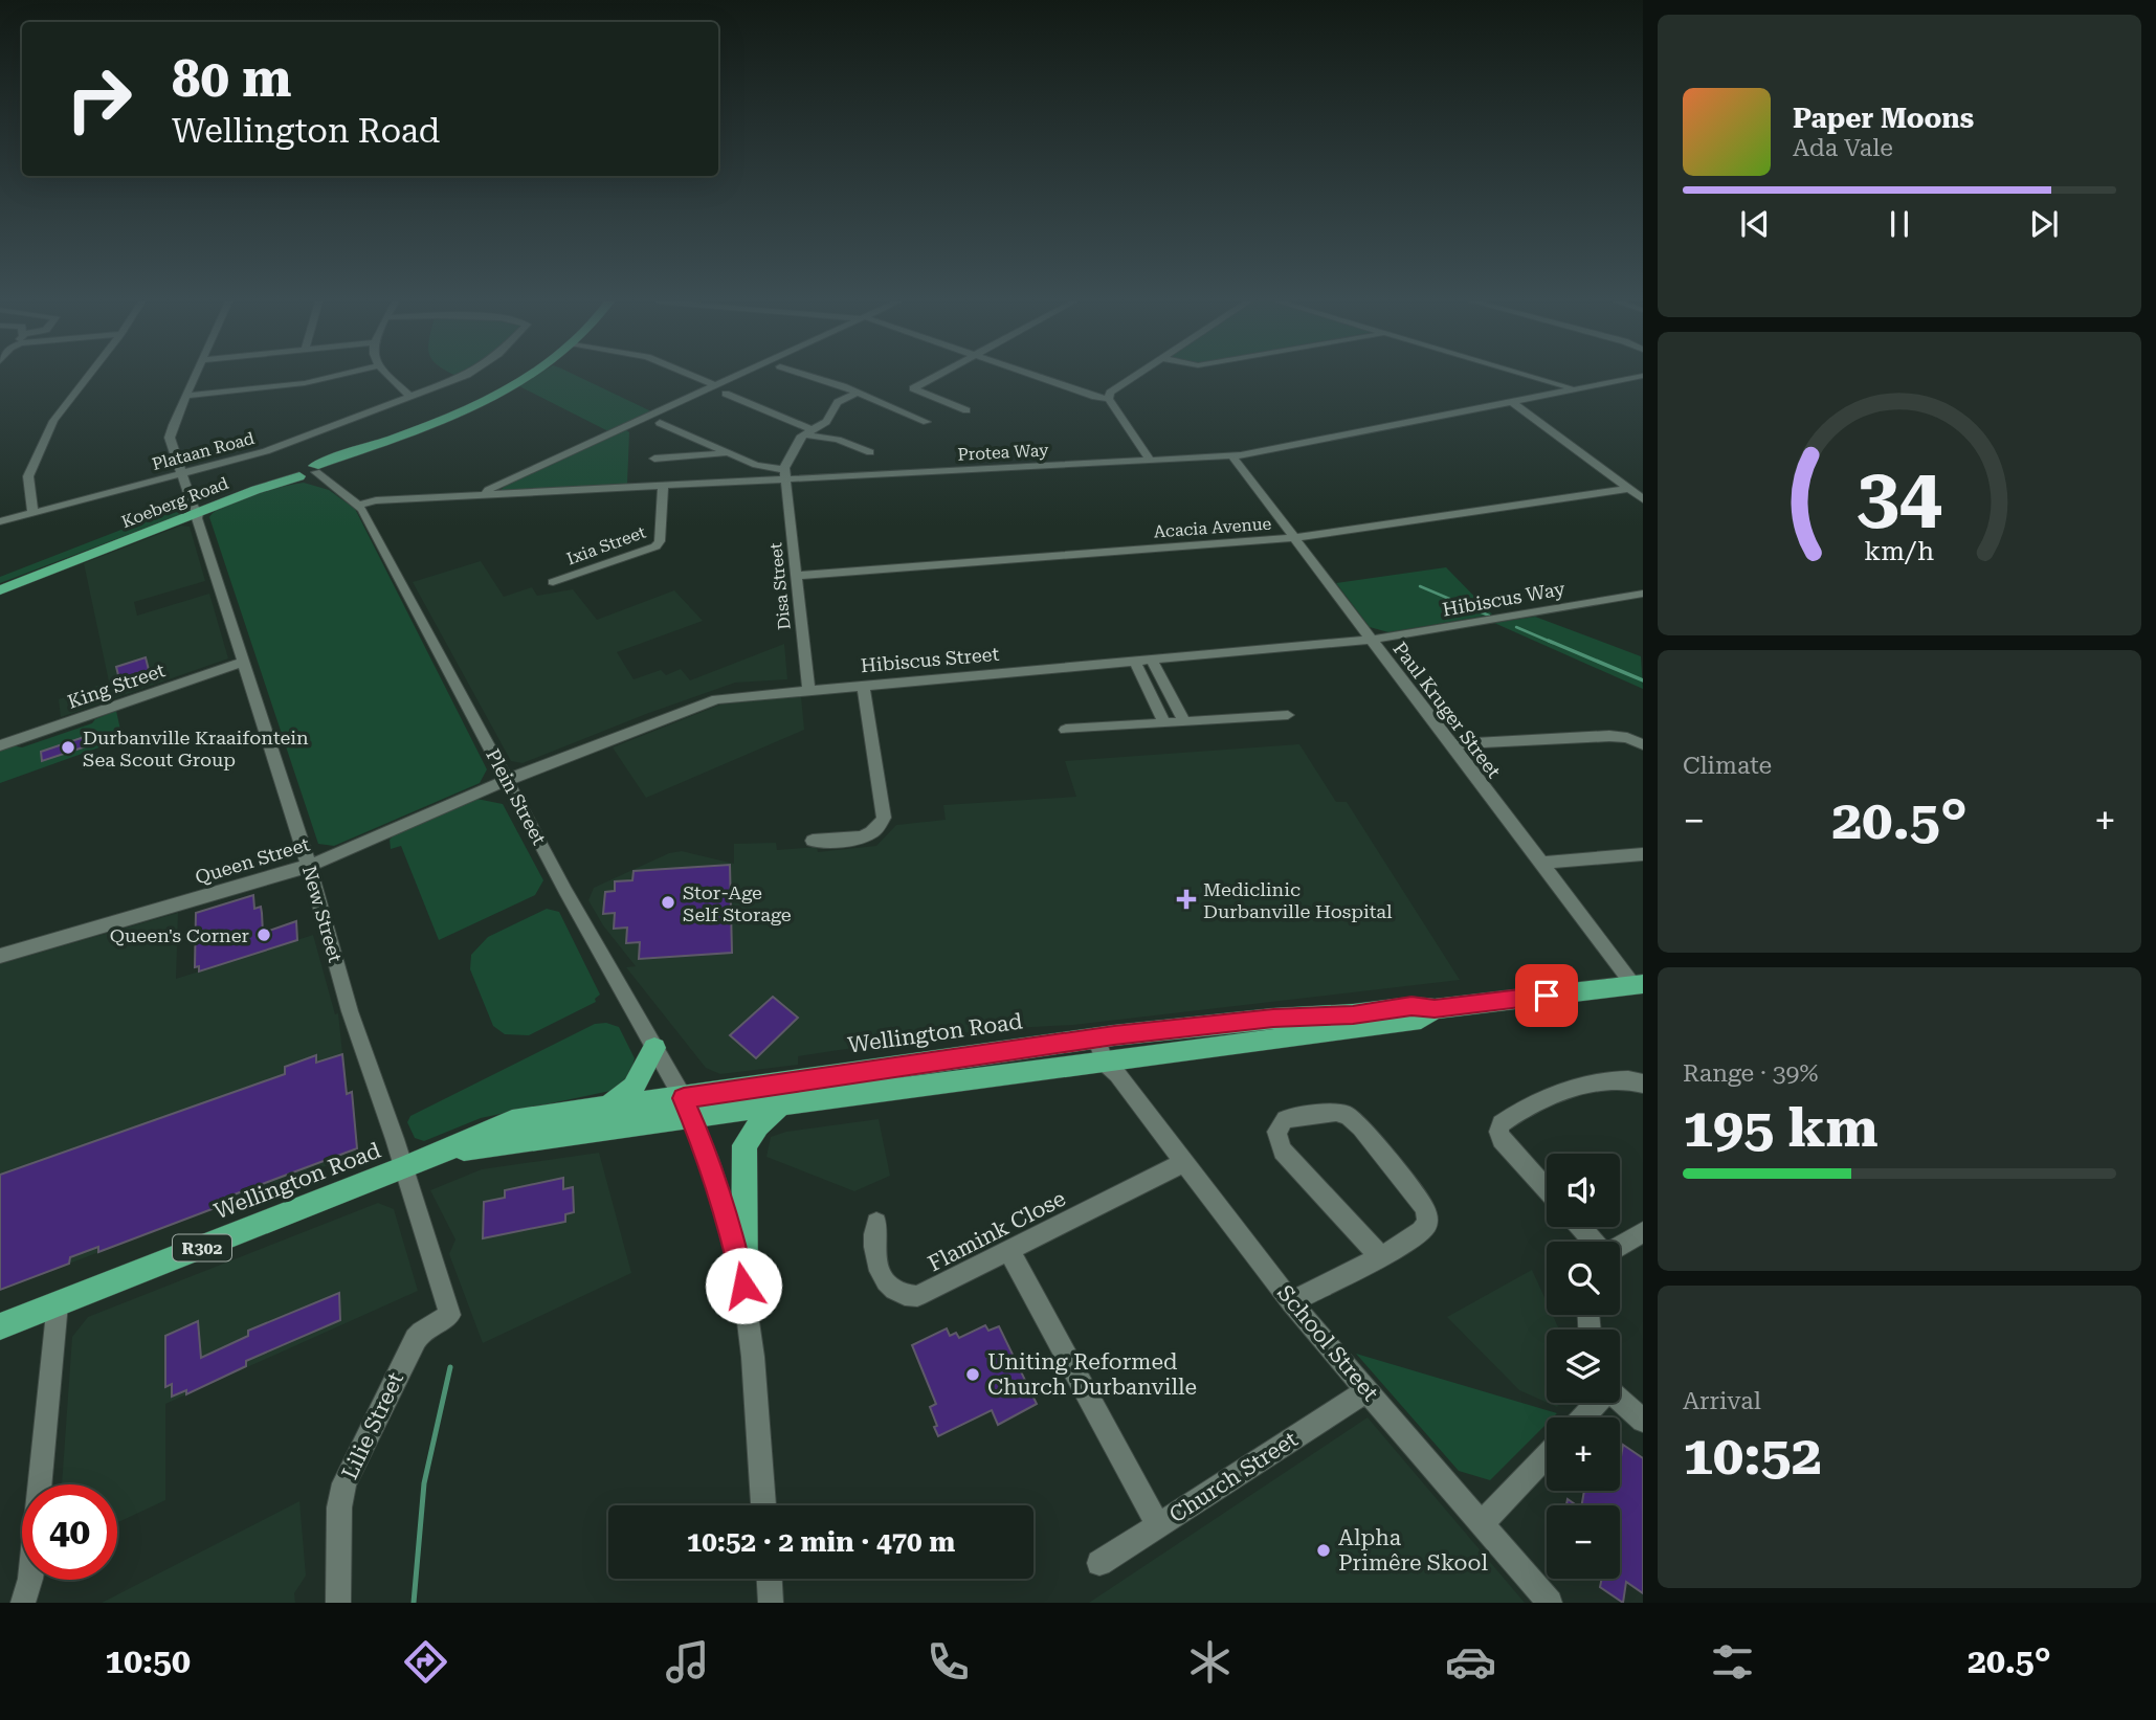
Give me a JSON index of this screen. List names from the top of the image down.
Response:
{
  "streets": {
    "main road": ["Koeberg Road", "Wellington Road", "R302"],
    "street": [
      "Plataan Road",
      "Protea Way",
      "Acacia Avenue",
      "Ixia Street",
      "Disa Street",
      "Hibiscus Way",
      "Hibiscus Street",
      "King Street",
      "Paul Kruger Street",
      "Plein Street",
      "Queen Street",
      "New Street",
      "Flamink Close",
      "School Street",
      "Lilie Street",
      "Church Street"
    ]
  },
  "crossings": [
    ["Plataan Road", "New Street"],
    ["Protea Way", "Ixia Street"],
    ["Protea Way", "Disa Street"],
    ["Protea Way", "Paul Kruger Street"],
    ["Protea Way", "Plein Street"],
    ["Koeberg Road", "Plein Street"],
    ["Koeberg Road", "New Street"],
    ["Acacia Avenue", "Disa Street"],
    ["Acacia Avenue", "Paul Kruger Street"],
    ["Disa Street", "Hibiscus Street"],
    ["Hibiscus Way", "Hibiscus Street"],
    ["Hibiscus Way", "Paul Kruger Street"],
    ["Hibiscus Street", "Paul Kruger Street"],
    ["Hibiscus Street", "Plein Street"],
    ["Hibiscus Street", "Queen Street"],
    ["King Street", "New Street"],
    ["Paul Kruger Street", "Wellington Road"],
    ["Plein Street", "Queen Street"],
    ["Plein Street", "Wellington Road"],
    ["Queen Street", "New Street"],
    ["New Street", "Wellington Road"],
    ["New Street", "Lilie Street"],
    ["Wellington Road", "School Street"],
    ["Flamink Close", "School Street"],
    ["School Street", "Church Street"]
  ],
  "places": {
    "other": [
      "Durbanville Kraaifontein Sea Scout Group",
      "Stor-Age Self Storage",
      "Queen's Corner",
      "Uniting Reformed Church Durbanville",
      "Alpha Primêre Skool"
    ],
    "health": ["Mediclinic Durbanville Hospital"]
  },
  "page": {
    "turn": ["80 m", "Wellington Road"],
    "song": ["Paper Moons", "Ada Vale"],
    "tile": [
      "Climate",
      ["Range · 39%", "195 km"],
      ["Arrival", "10:52"]
    ],
    "heat": ["−", "20.5°", "+"],
    "map_buttons": ["+", "−"],
    "limit": "40",
    "trip": "10:52 · 2 min · 470 m",
    "tabs": ["10:50", "20.5°"],
    "gauge": ["34", "km/h"]
  }
}
